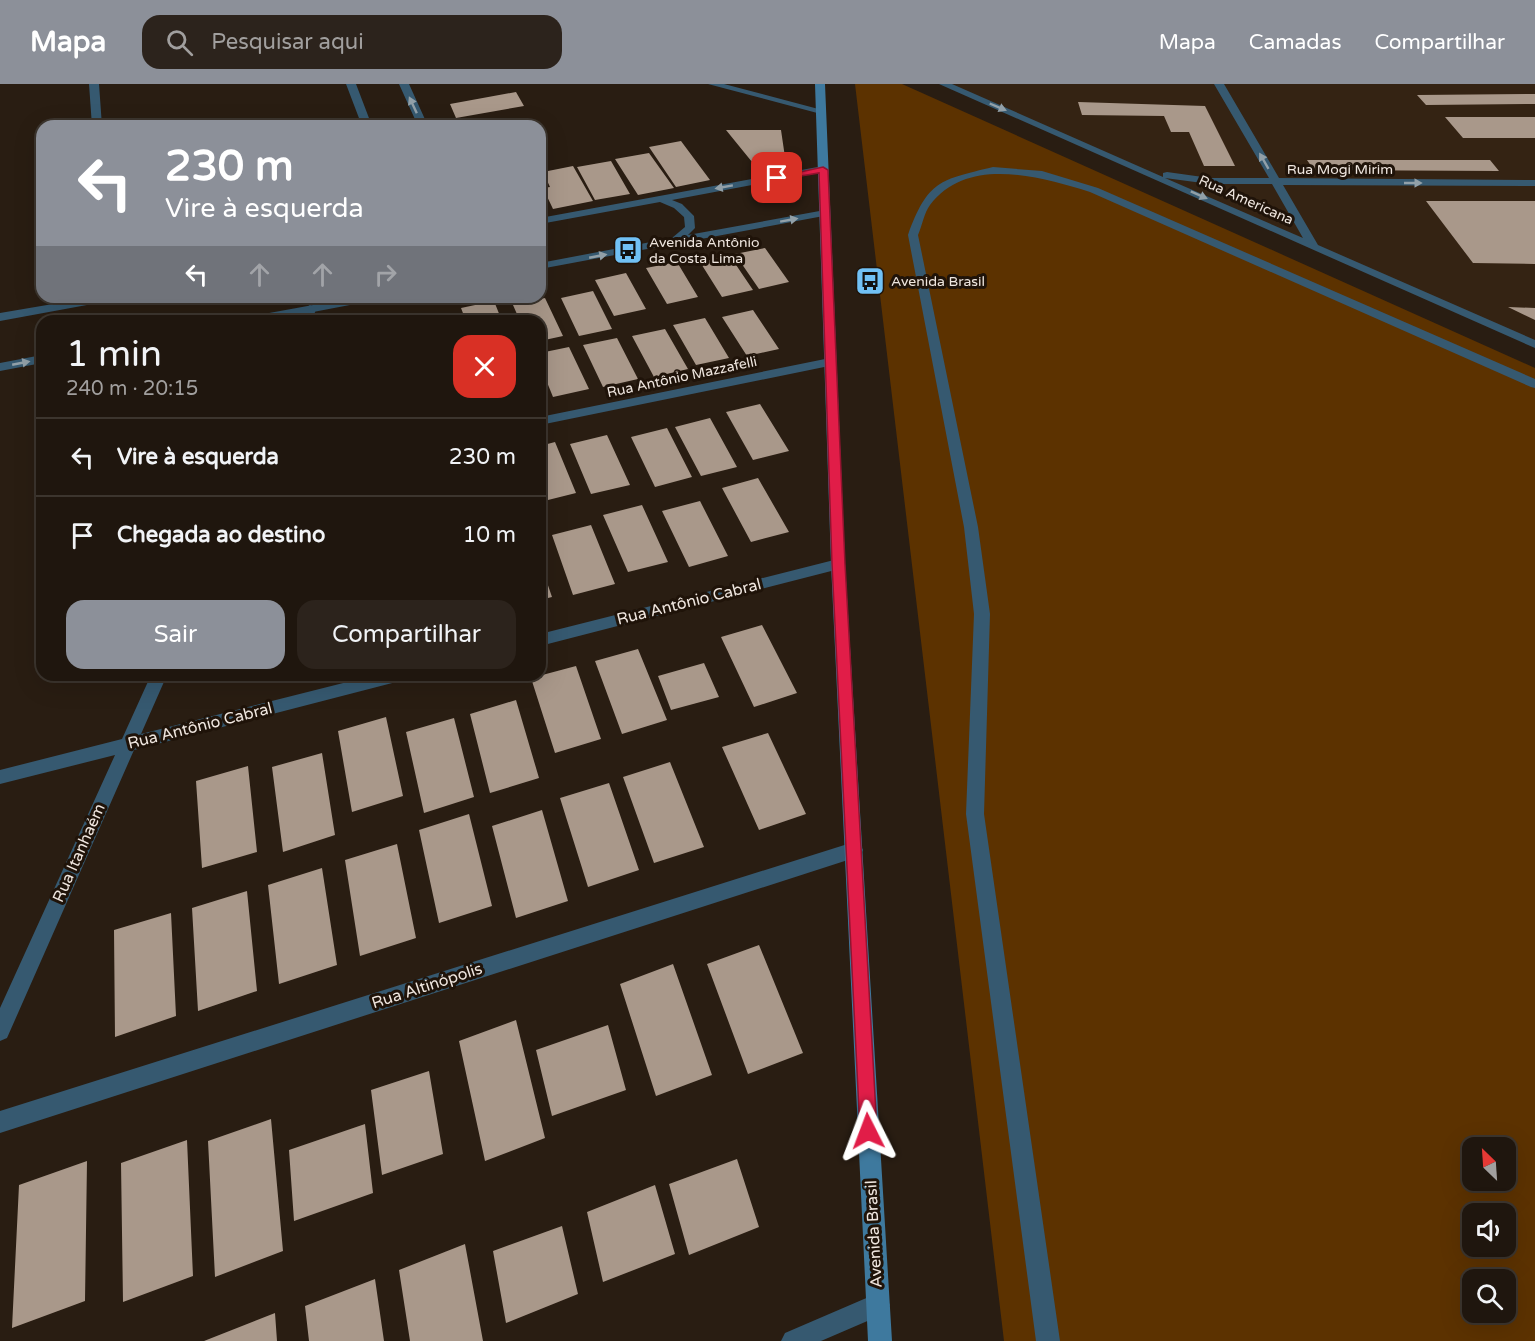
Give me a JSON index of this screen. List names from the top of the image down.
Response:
{
  "streets": {
    "main road": ["Avenida Brasil"],
    "street": [
      "Rua Mogi Mirim",
      "Rua Americana",
      "Rua Antônio Mazzafelli",
      "Rua Antônio Cabral",
      "Rua Itanhaém",
      "Rua Altinópolis"
    ]
  },
  "crossings": [
    ["Rua Mogi Mirim", "Rua Americana"],
    ["Rua Antônio Mazzafelli", "Avenida Brasil"],
    ["Rua Antônio Cabral", "Rua Itanhaém"],
    ["Rua Antônio Cabral", "Avenida Brasil"],
    ["Rua Altinópolis", "Avenida Brasil"]
  ],
  "one_way": ["Rua Mogi Mirim", "Rua Americana"],
  "places": {
    "bus stop": ["Avenida Antônio da Costa Lima", "Avenida Brasil"]
  },
  "north": "top left",
  "page": {
    "header": "Mapa",
    "search": "Pesquisar aqui",
    "nav": ["Mapa", "Camadas", "Compartilhar"],
    "turn": ["230 m", "Vire à esquerda"],
    "heading": ["1 min", "240 m · 20:15"],
    "list": [
      {
        "name": "Vire à esquerda",
        "value": "230 m"
      },
      {
        "name": "Chegada ao destino",
        "value": "10 m"
      }
    ],
    "buttons": ["Sair", "Compartilhar"]
  }
}
